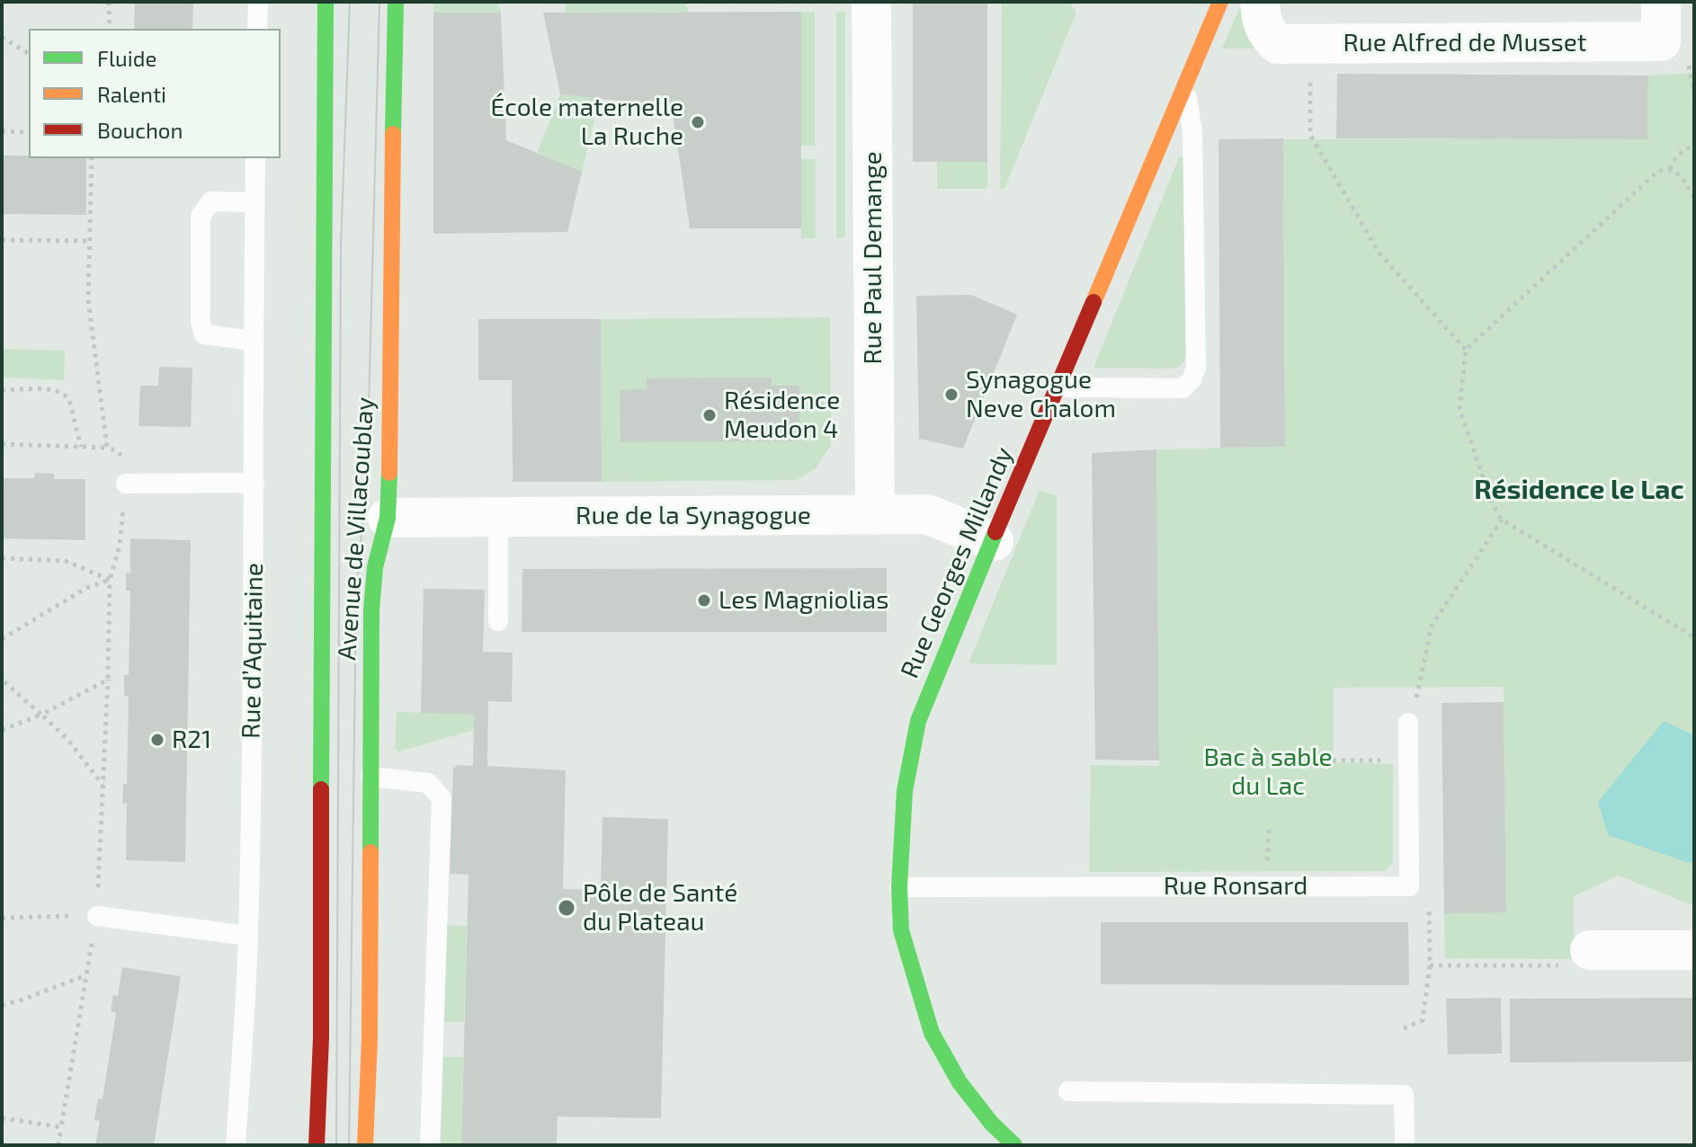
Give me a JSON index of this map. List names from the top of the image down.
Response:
{
  "streets": {
    "street": [
      "Rue Alfred de Musset",
      "Rue Paul Demange",
      "Rue de la Synagogue",
      "Avenue de Villacoublay",
      "Rue Georges Millandy"
    ],
    "lane": ["Rue d’Aquitaine", "Rue Ronsard"]
  },
  "crossings": [
    ["Rue Paul Demange", "Rue de la Synagogue"],
    ["Rue de la Synagogue", "Avenue de Villacoublay"],
    ["Rue de la Synagogue", "Rue Georges Millandy"],
    ["Rue Georges Millandy", "Rue Ronsard"]
  ],
  "districts": ["Résidence le Lac"],
  "parks": ["Bac à sable du Lac"],
  "places": [
    "École maternelle La Ruche",
    "Synagogue Neve Chalom",
    "Résidence Meudon 4",
    "Les Magniolias",
    "R21",
    "Pôle de Santé du Plateau"
  ],
  "legend": ["Fluide", "Ralenti", "Bouchon"]
}
